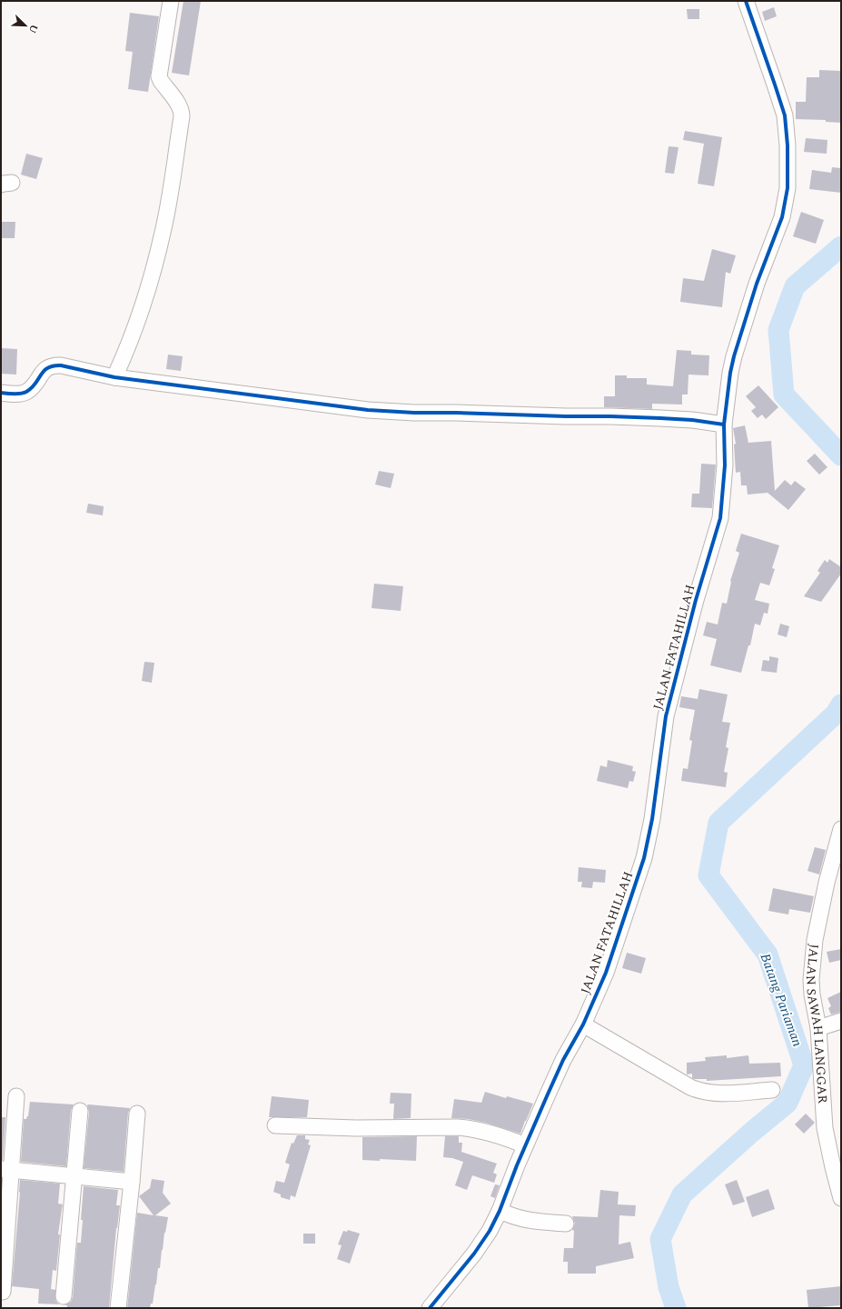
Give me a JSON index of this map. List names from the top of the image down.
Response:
{
  "streets": {
    "street": ["JALAN FATAHILLAH", "JALAN SAWAH LANGGAR"]
  },
  "water": ["Batang Pariaman"],
  "north": "bottom right"
}
